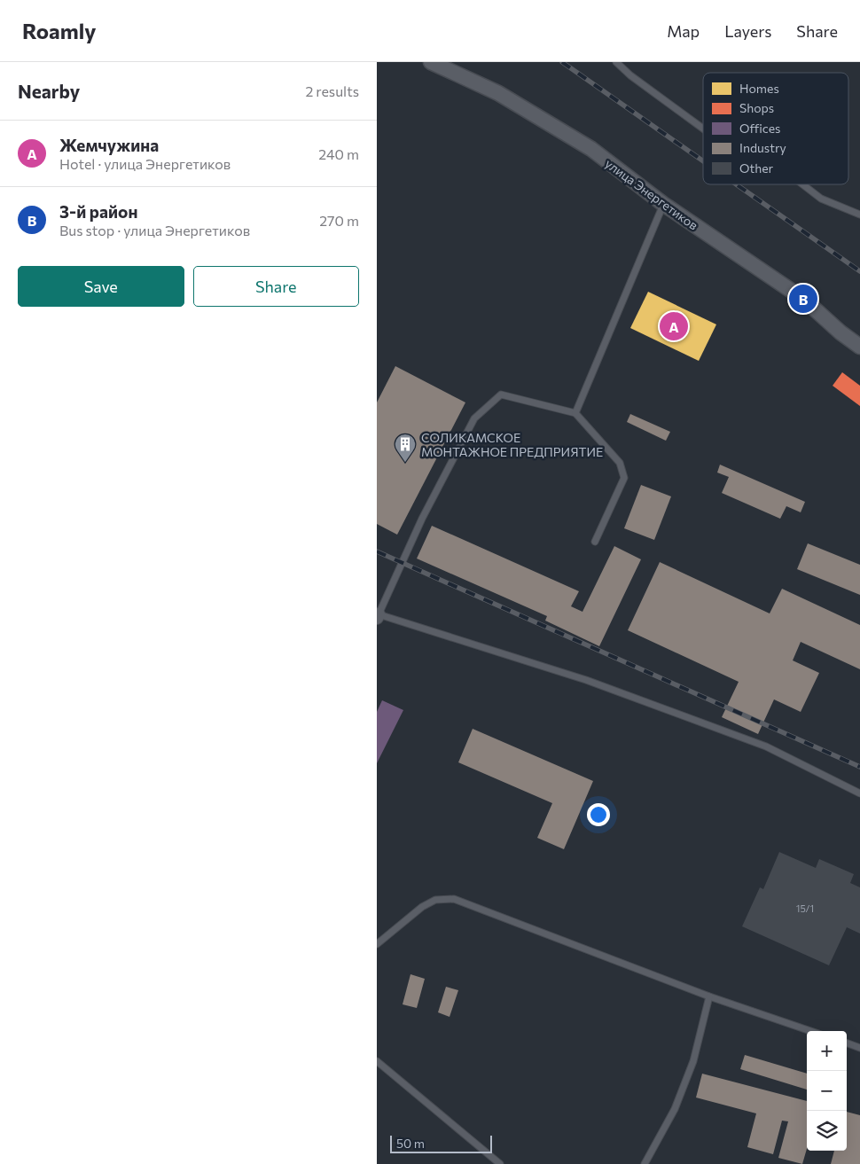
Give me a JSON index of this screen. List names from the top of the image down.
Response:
{
  "streets": {
    "street": ["улица Энергетиков"]
  },
  "places": {
    "building": ["СОЛИКАМСКОЕ МОНТАЖНОЕ ПРЕДПРИЯТИЕ"]
  },
  "house_numbers": ["15/1"],
  "legend": [
    "Homes",
    "Shops",
    "Offices",
    "Industry",
    "Other"
  ],
  "scale_bar": "50 m",
  "page": {
    "header": "Roamly",
    "nav": ["Map", "Layers", "Share"],
    "heading": ["Nearby", "2 results"],
    "list": [
      {
        "mark": "A",
        "name": "Жемчужина",
        "note": "Hotel · улица Энергетиков",
        "value": "240 m"
      },
      {
        "mark": "B",
        "name": "3-й район",
        "note": "Bus stop · улица Энергетиков",
        "value": "270 m"
      }
    ],
    "buttons": ["Save", "Share"],
    "pins": ["B", "A"],
    "map_buttons": ["+", "−"],
    "scale": "50 m"
  }
}
